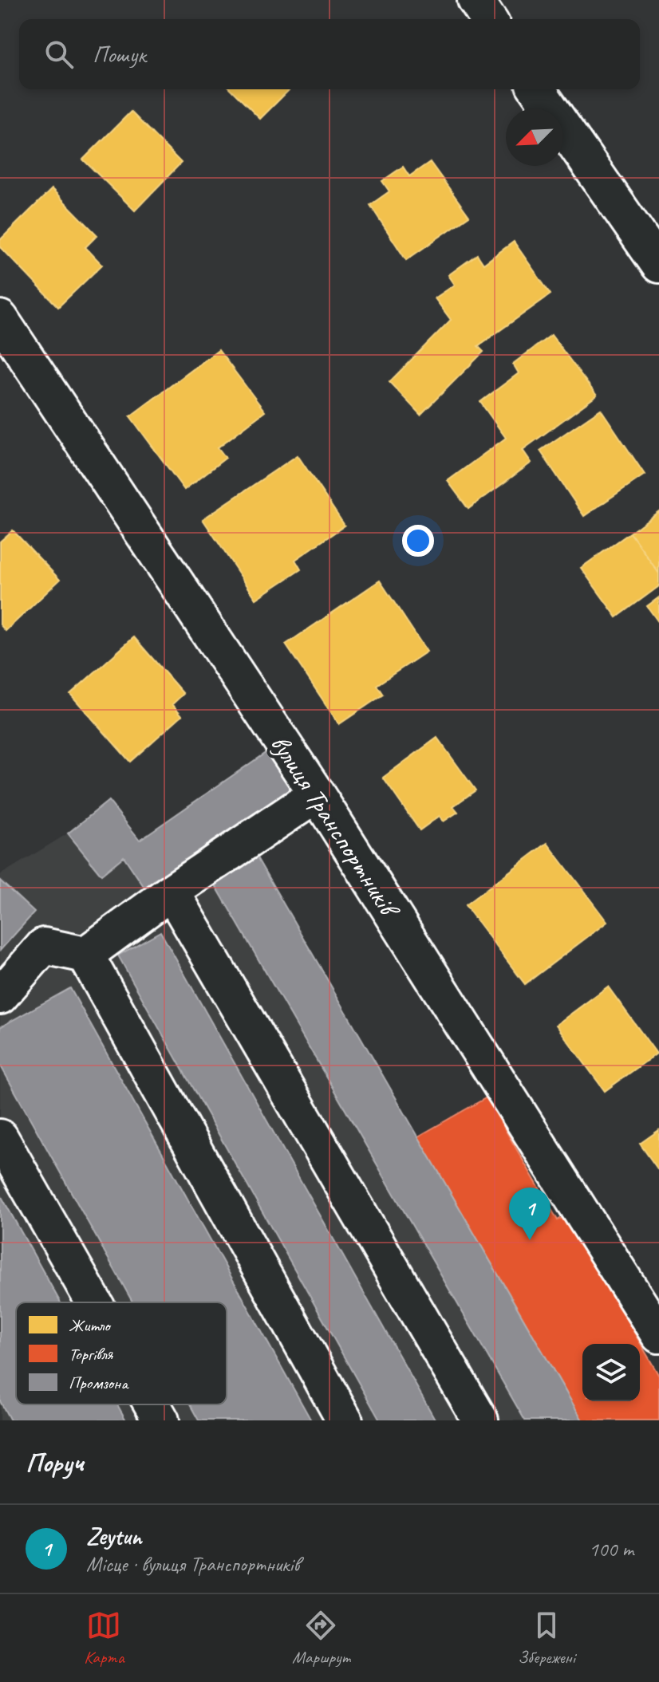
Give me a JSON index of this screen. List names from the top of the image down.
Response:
{
  "streets": {
    "street": ["вулиця Транспортників"]
  },
  "legend": ["Житло", "Торгівля", "Промзона"],
  "north": "bottom left",
  "page": {
    "search": "Пошук",
    "pins": "1",
    "heading": "Поруч",
    "list": [
      {
        "mark": "1",
        "name": "Zeytun",
        "note": "Місце · вулиця Транспортників",
        "value": "100 m"
      }
    ],
    "nav": ["Карта", "Маршрут", "Збережені"]
  }
}
